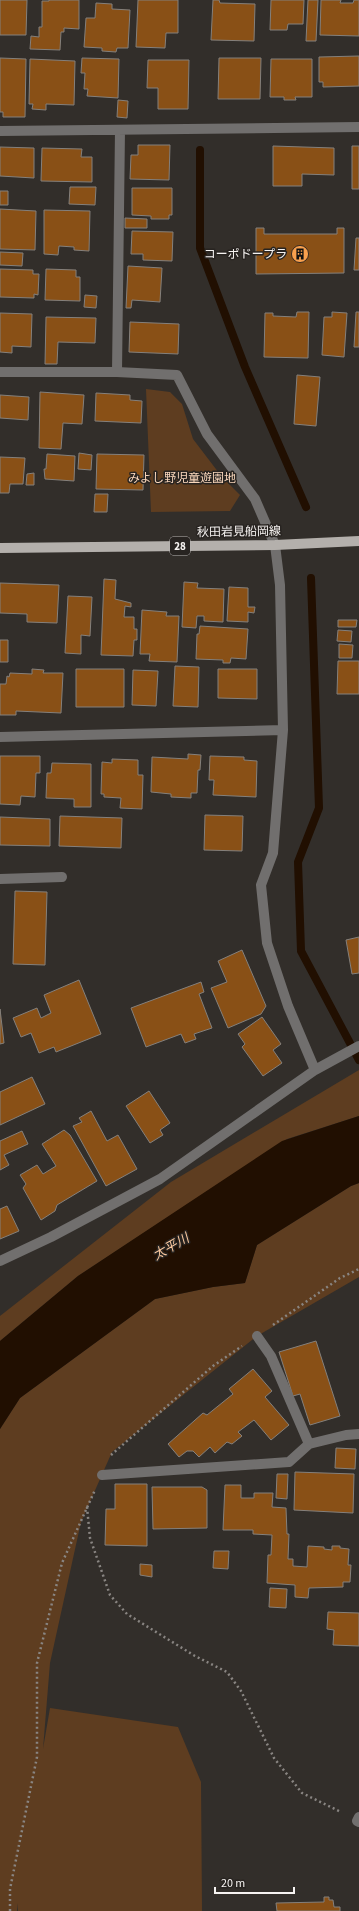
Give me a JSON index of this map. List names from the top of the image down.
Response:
{
  "streets": {
    "main road": ["秋田岩見船岡線", "28"]
  },
  "water": ["太平川"],
  "parks": ["みよし野児童遊園地"],
  "places": {
    "building": ["コーポドープラ"]
  },
  "scale_bar": "20 m"
}
